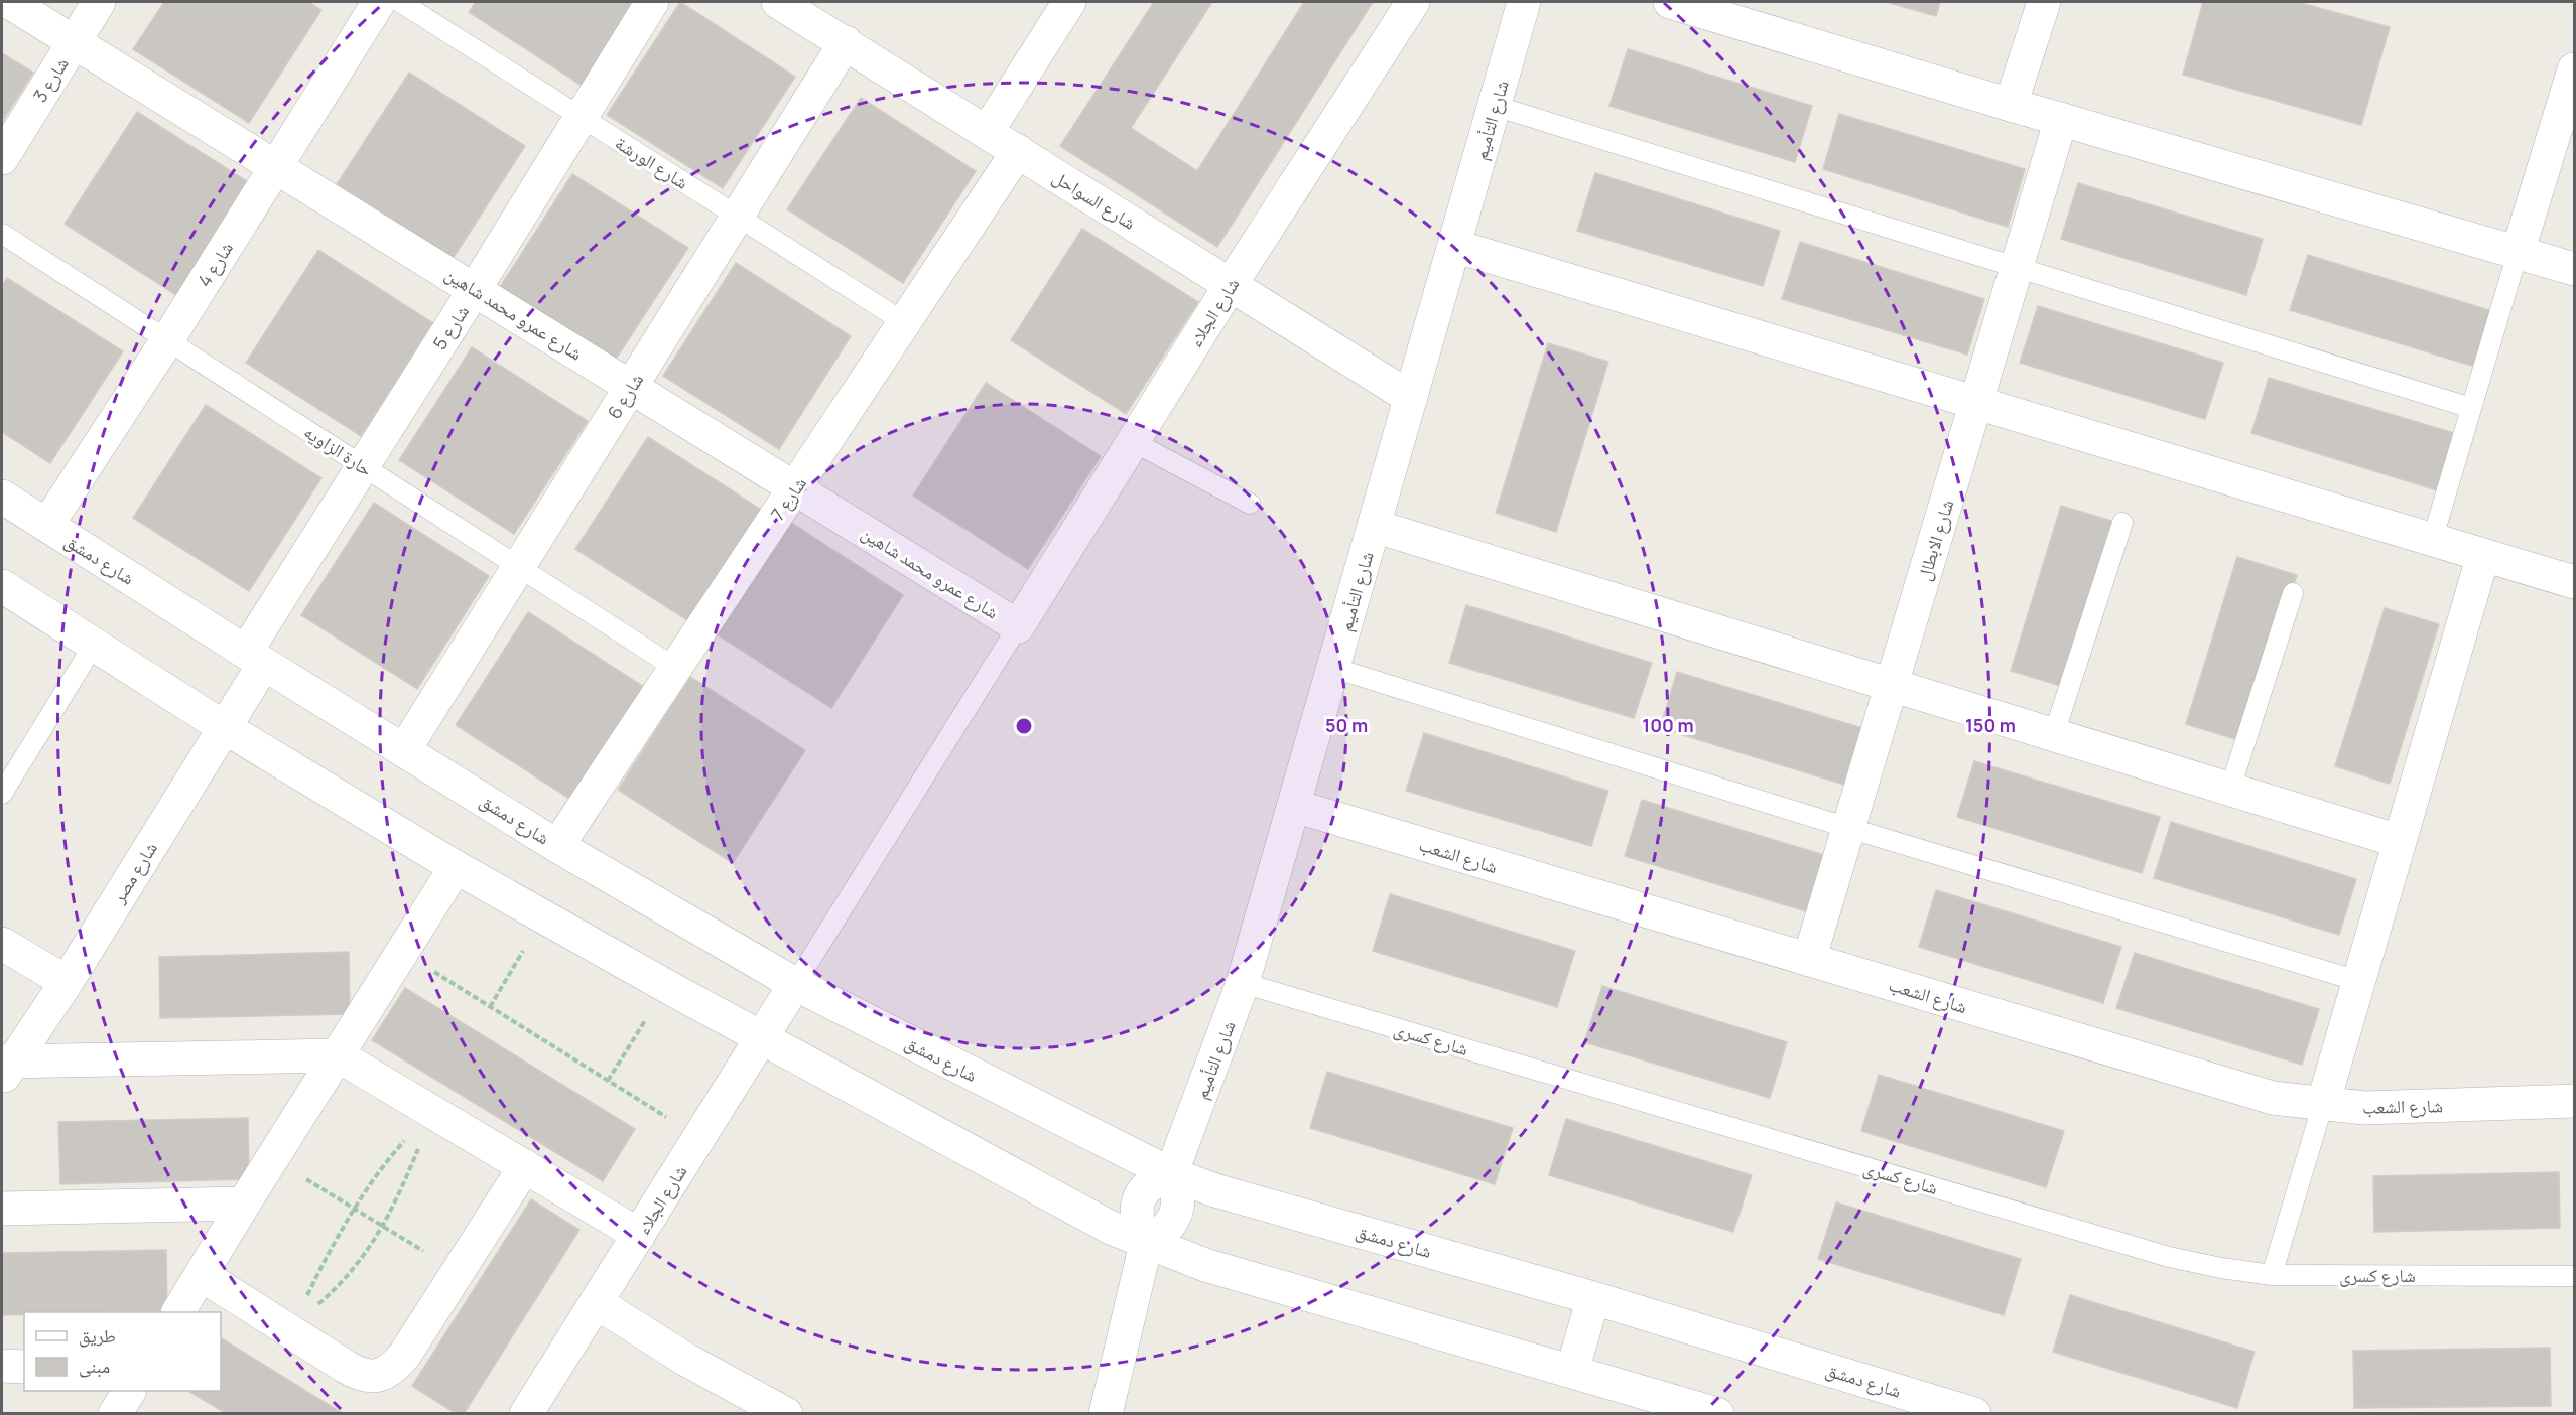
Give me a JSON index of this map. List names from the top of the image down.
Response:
{
  "streets": {
    "street": [
      "شارع 3",
      "شارع التأميم",
      "شارع السواحل",
      "شارع 4",
      "شارع الجلاء",
      "شارع عمرو محمد شاهين",
      "شارع 5",
      "شارع 6",
      "شارع 7",
      "شارع الابطال",
      "شارع دمشق",
      "شارع الشعب",
      "شارع مصر"
    ],
    "lane": ["شارع الورشة", "حارة الزاويه", "شارع كسرى"]
  },
  "crossings": [
    ["شارع 3", "شارع عمرو محمد شاهين"],
    ["شارع التأميم", "شارع السواحل"],
    ["شارع التأميم", "شارع دمشق"],
    ["شارع التأميم", "شارع الشعب"],
    ["شارع التأميم", "شارع كسرى"],
    ["شارع الورشة", "شارع 5"],
    ["شارع الورشة", "شارع 6"],
    ["شارع الورشة", "شارع 7"],
    ["شارع السواحل", "شارع الجلاء"],
    ["شارع السواحل", "شارع 6"],
    ["شارع السواحل", "شارع 7"],
    ["شارع 4", "شارع عمرو محمد شاهين"],
    ["شارع 4", "حارة الزاويه"],
    ["شارع 4", "شارع دمشق"],
    ["شارع الجلاء", "شارع عمرو محمد شاهين"],
    ["شارع الجلاء", "شارع دمشق"],
    ["شارع عمرو محمد شاهين", "شارع 5"],
    ["شارع عمرو محمد شاهين", "شارع 6"],
    ["شارع عمرو محمد شاهين", "شارع 7"],
    ["شارع 5", "حارة الزاويه"],
    ["شارع 5", "شارع دمشق"],
    ["شارع 5", "شارع مصر"],
    ["شارع 6", "حارة الزاويه"],
    ["شارع 6", "شارع دمشق"],
    ["حارة الزاويه", "شارع 7"],
    ["شارع 7", "شارع دمشق"],
    ["شارع الابطال", "شارع الشعب"],
    ["شارع دمشق", "شارع مصر"]
  ],
  "legend": ["طريق", "مبنى"],
  "rings": ["50 m", "100 m", "150 m"]
}
